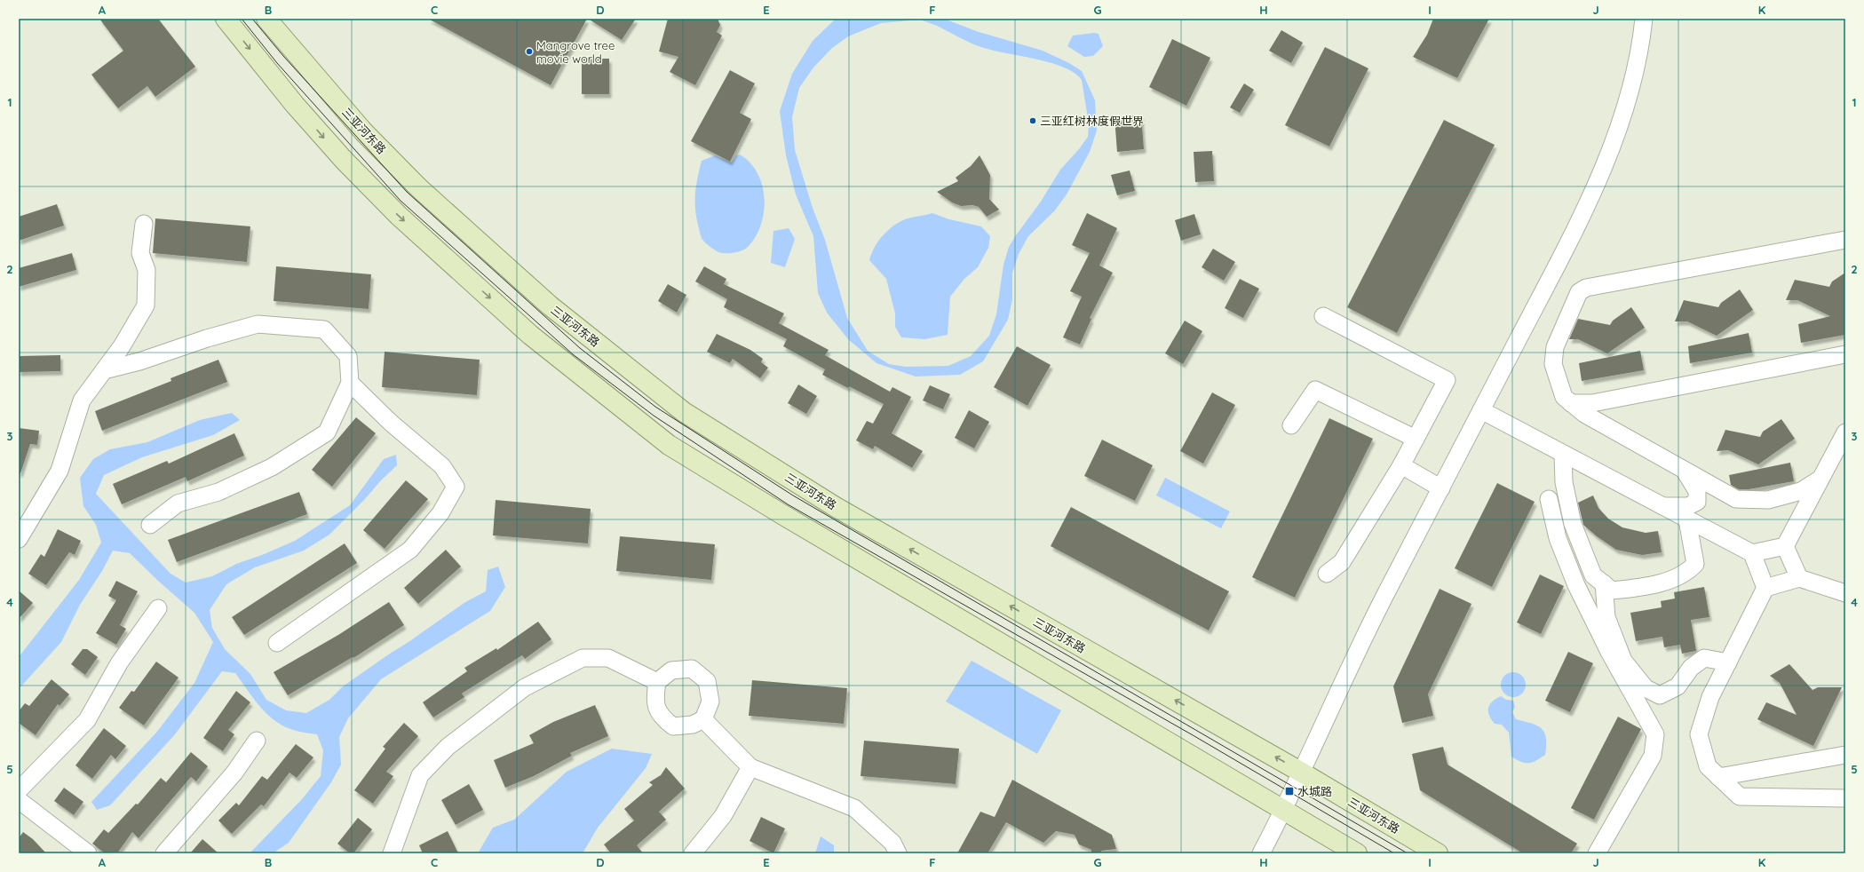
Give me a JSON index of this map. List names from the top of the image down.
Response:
{
  "streets": {
    "main road": ["三亚河东路"]
  },
  "places": {
    "other": ["Mangrove tree movie world", "三亚红树林度假世界"],
    "transit": ["水城路"]
  },
  "grid": {
    "columns": [
      "A",
      "B",
      "C",
      "D",
      "E",
      "F",
      "G",
      "H",
      "I",
      "J",
      "K"
    ],
    "rows": [
      "1",
      "2",
      "3",
      "4",
      "5"
    ]
  }
}
